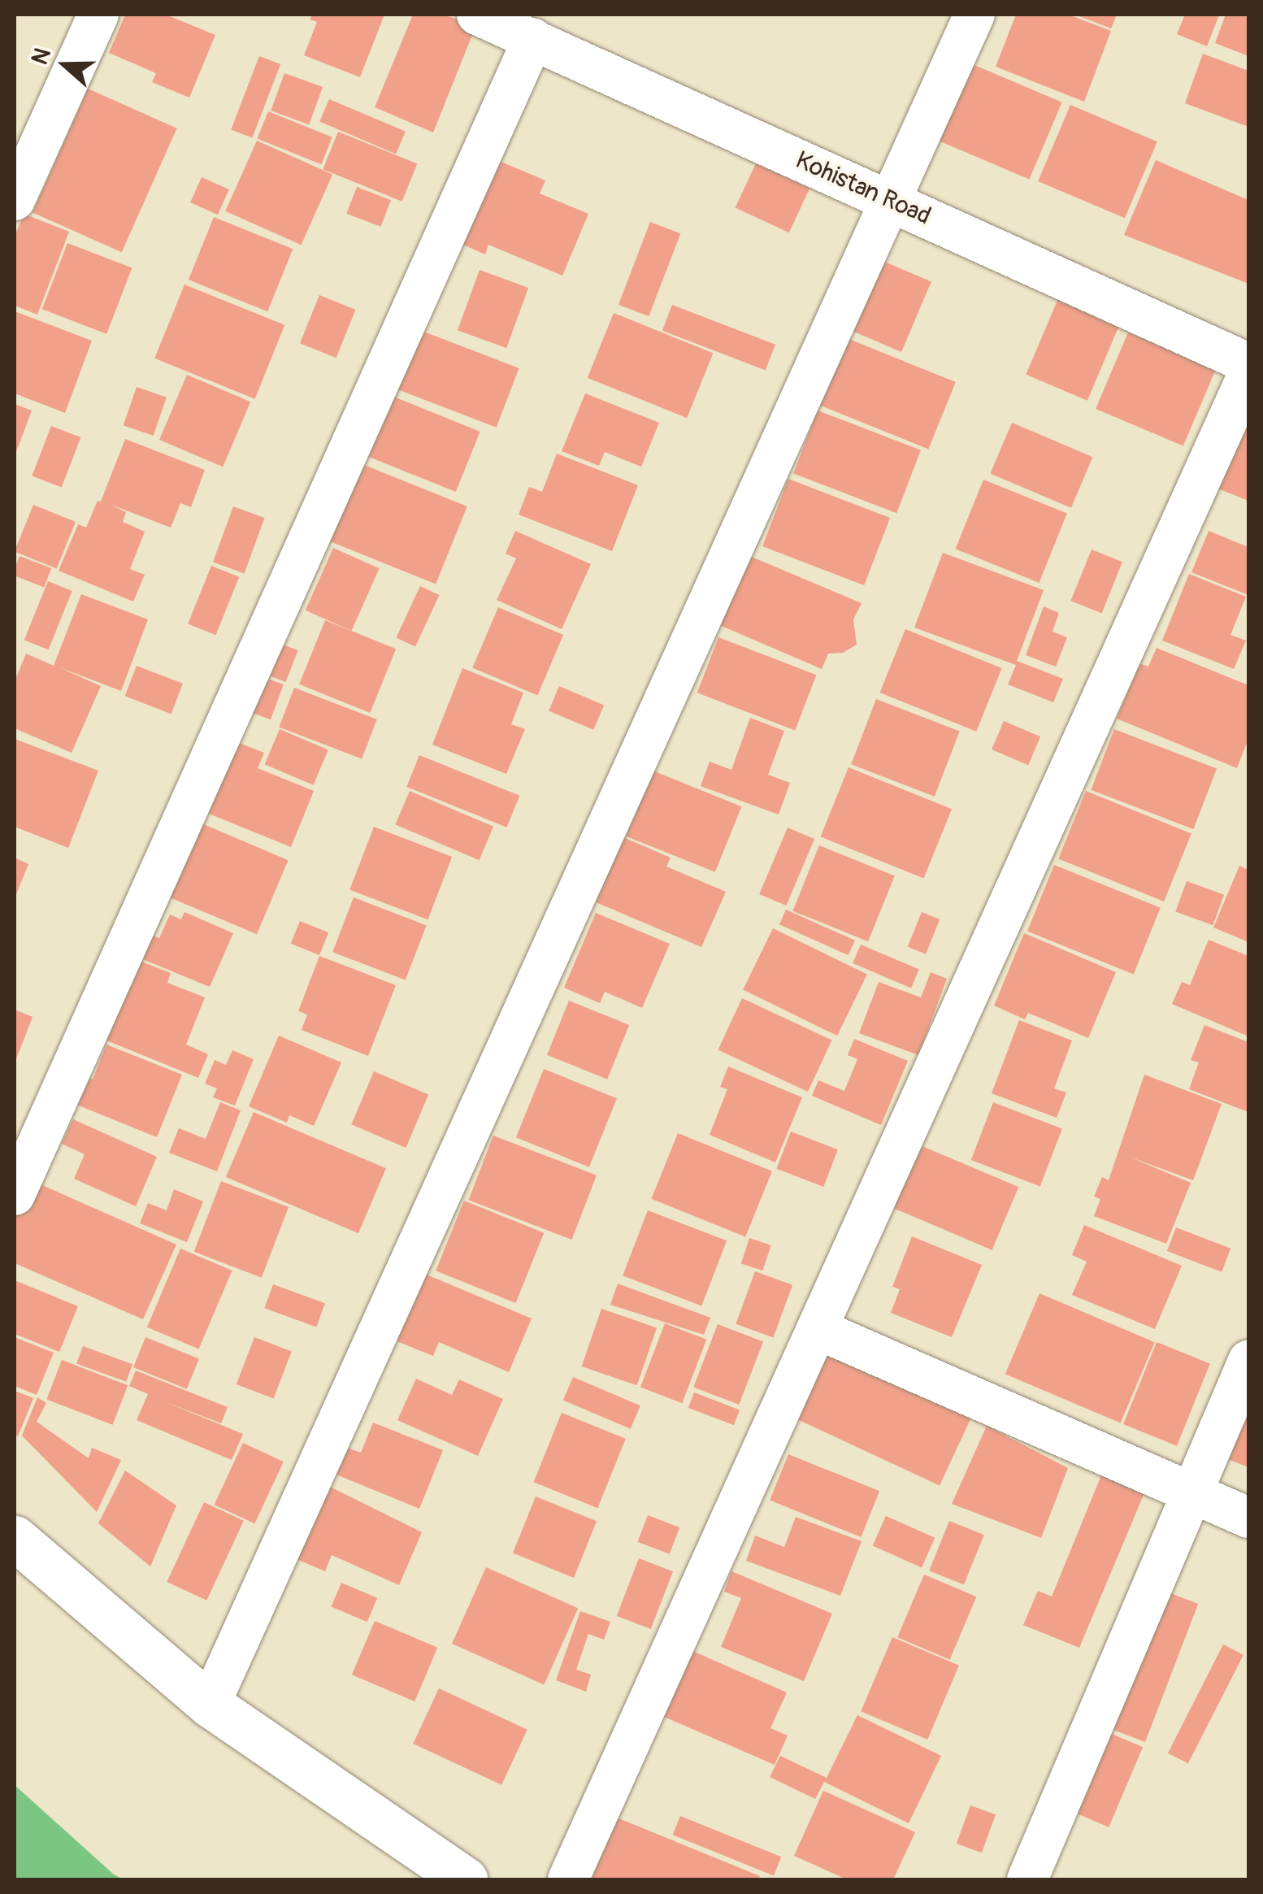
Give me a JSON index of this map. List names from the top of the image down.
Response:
{
  "streets": {
    "street": ["Kohistan Road"]
  },
  "north": "left"
}
